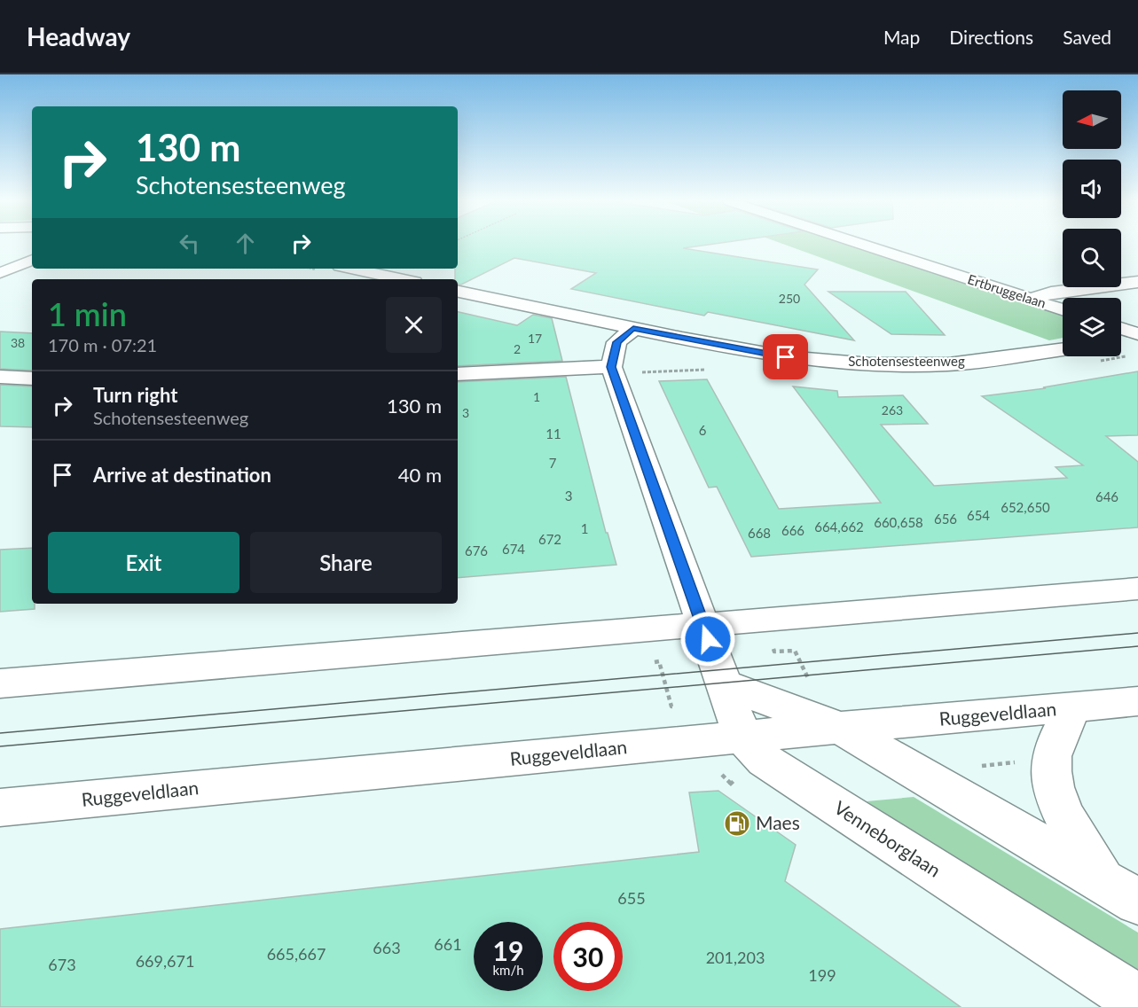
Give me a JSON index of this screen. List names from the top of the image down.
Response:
{
  "streets": {
    "street": [
      "Ertbruggelaan",
      "Schotensesteenweg",
      "Ruggeveldlaan",
      "Venneborglaan"
    ]
  },
  "crossings": [
    ["Ruggeveldlaan", "Venneborglaan"]
  ],
  "places": {
    "fuel station": ["Maes"]
  },
  "house_numbers": [
    "250",
    "17",
    "38",
    "2",
    "1",
    "263",
    "3",
    "6",
    "11",
    "7",
    "3",
    "646",
    "652,650",
    "654",
    "656",
    "660,658",
    "664,662",
    "1",
    "666",
    "668",
    "672",
    "674",
    "676",
    "655",
    "661",
    "663",
    "665,667",
    "201,203",
    "669,671",
    "673",
    "199"
  ],
  "north": "left",
  "page": {
    "header": "Headway",
    "nav": ["Map", "Directions", "Saved"],
    "turn": ["130 m", "Schotensesteenweg"],
    "heading": ["1 min", "170 m · 07:21"],
    "list": [
      {
        "name": "Turn right",
        "note": "Schotensesteenweg",
        "value": "130 m"
      },
      {
        "name": "Arrive at destination",
        "value": "40 m"
      }
    ],
    "buttons": ["Exit", "Share"],
    "speed": "19 km/h",
    "limit": "30"
  }
}
